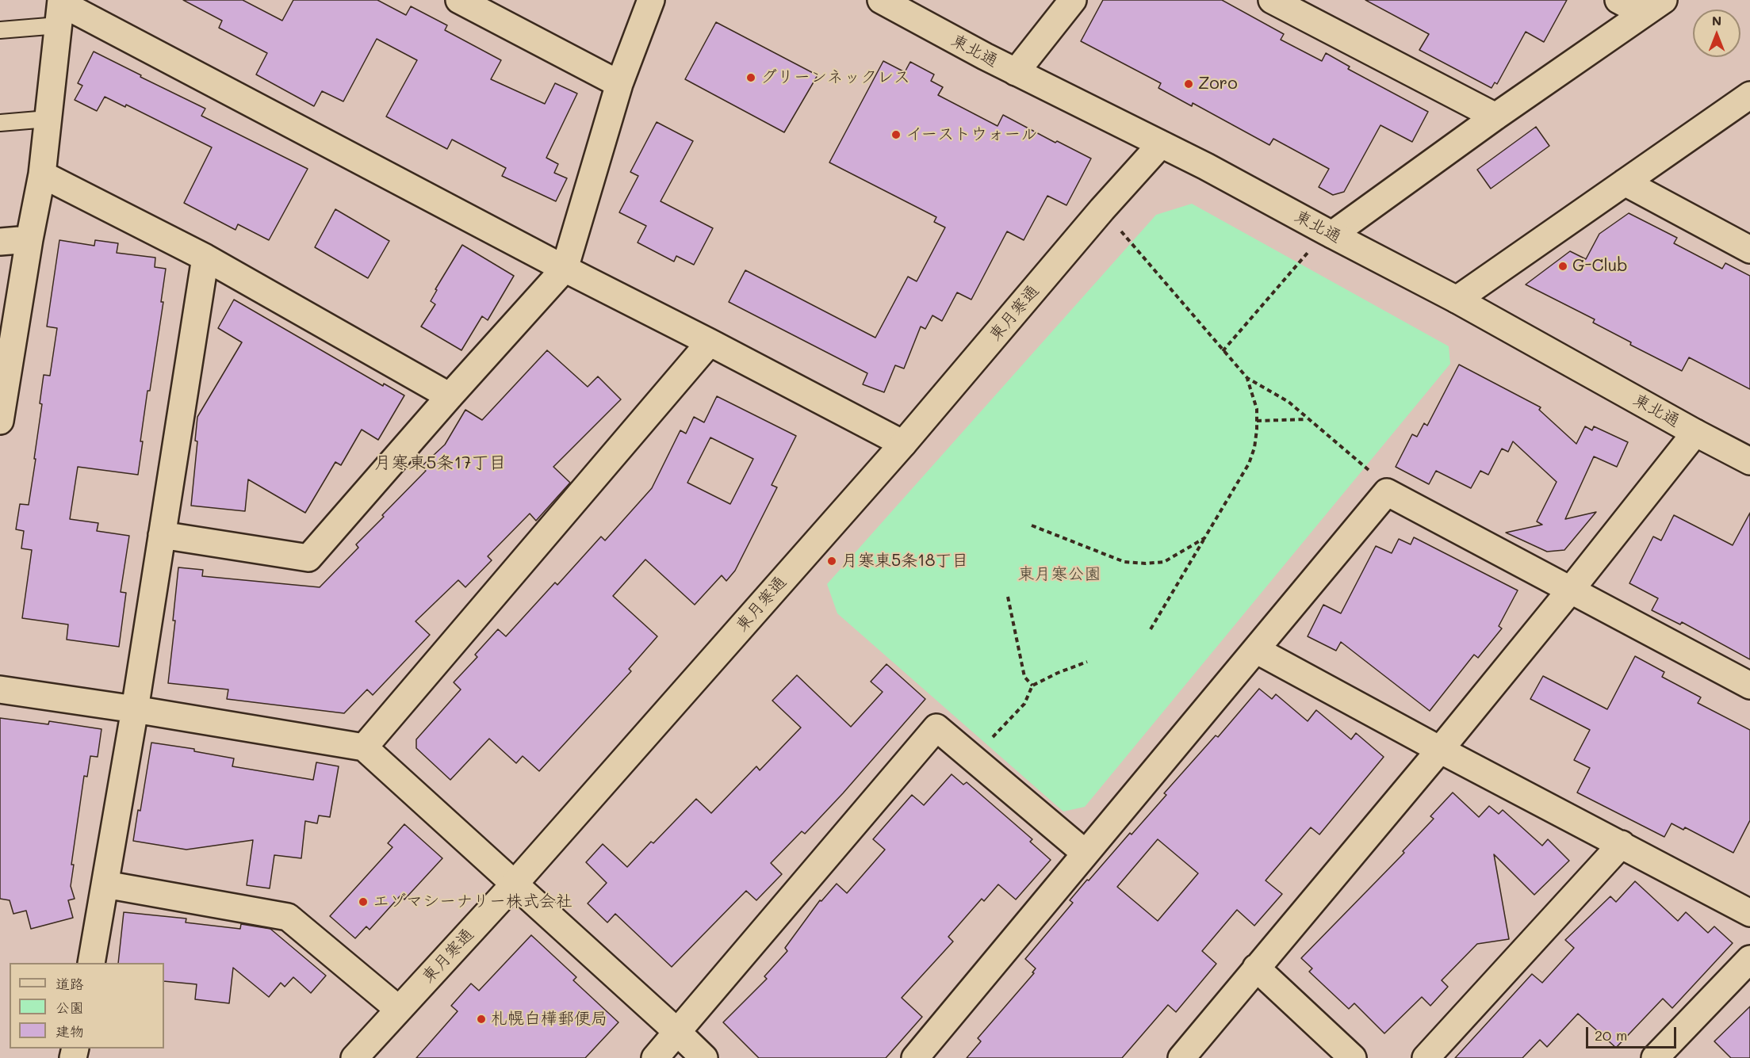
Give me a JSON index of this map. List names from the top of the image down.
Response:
{
  "streets": {
    "street": ["東北通", "東月寒通"]
  },
  "crossings": [
    ["東北通", "東月寒通"]
  ],
  "districts": ["月寒東5条17丁目"],
  "parks": ["東月寒公園"],
  "places": [
    "グリーンネックレス",
    "Zoro",
    "イーストウォール",
    "G-Club",
    "月寒東5条18丁目",
    "エゾマシーナリー株式会社",
    "札幌白樺郵便局"
  ],
  "legend": ["道路", "公園", "建物"],
  "scale_bar": "20 m",
  "north": "top"
}
